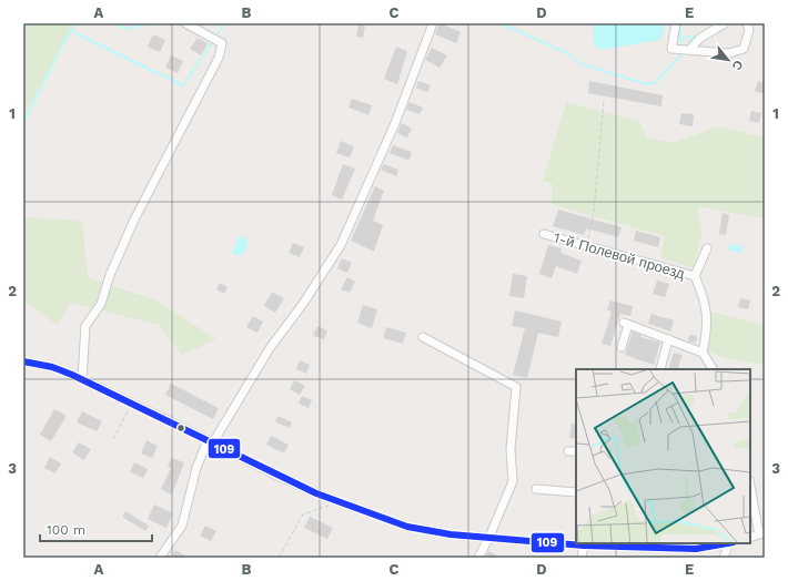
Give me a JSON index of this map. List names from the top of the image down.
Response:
{
  "streets": {
    "street": ["1-й Полевой проезд"]
  },
  "lines": ["transit line 109"],
  "scale_bar": "100 m",
  "north": "bottom right",
  "grid": {
    "columns": [
      "A",
      "B",
      "C",
      "D",
      "E"
    ],
    "rows": ["1", "2", "3"]
  }
}
